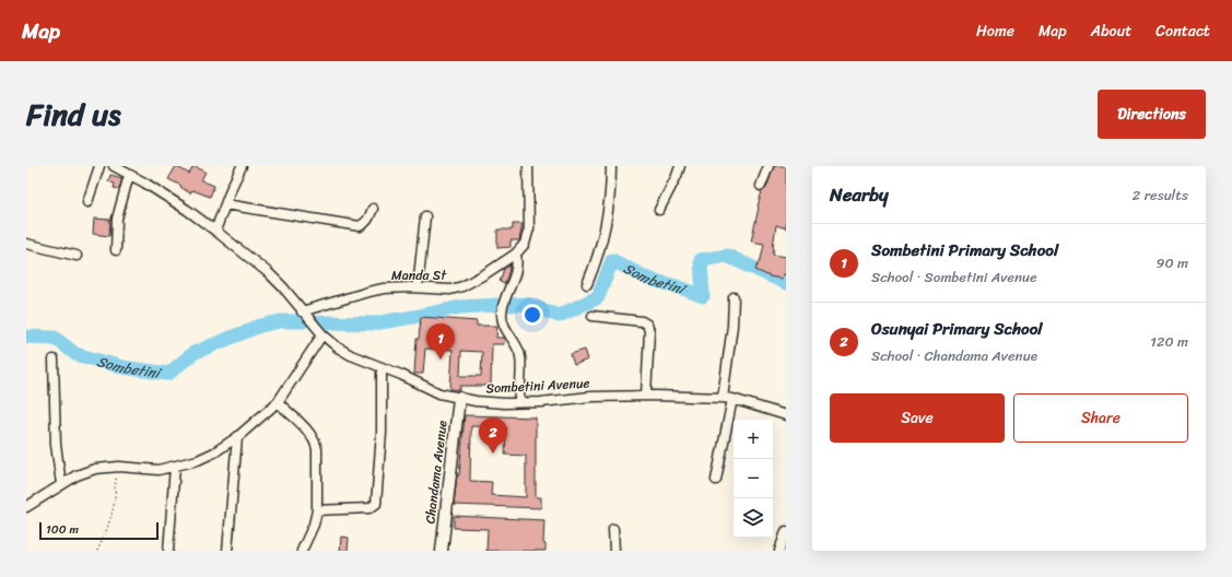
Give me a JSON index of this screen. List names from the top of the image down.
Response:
{
  "streets": {
    "street": ["Manda St", "Sombetini Avenue", "Chandama Avenue"]
  },
  "crossings": [
    ["Manda St", "Sombetini Avenue"],
    ["Sombetini Avenue", "Chandama Avenue"]
  ],
  "water": ["Sombetini"],
  "scale_bar": "100 m",
  "page": {
    "header": "Map",
    "nav": [
      "Home",
      "Map",
      "About",
      "Contact"
    ],
    "title": "Find us",
    "buttons": [
      "Directions",
      ["Save", "Share"]
    ],
    "heading": ["Nearby", "2 results"],
    "list": [
      {
        "mark": "1",
        "name": "Sombetini Primary School",
        "note": "School · Sombetini Avenue",
        "value": "90 m"
      },
      {
        "mark": "2",
        "name": "Osunyai Primary School",
        "note": "School · Chandama Avenue",
        "value": "120 m"
      }
    ],
    "pins": ["1", "2"],
    "map_buttons": ["+", "−"],
    "scale": "100 m"
  }
}
